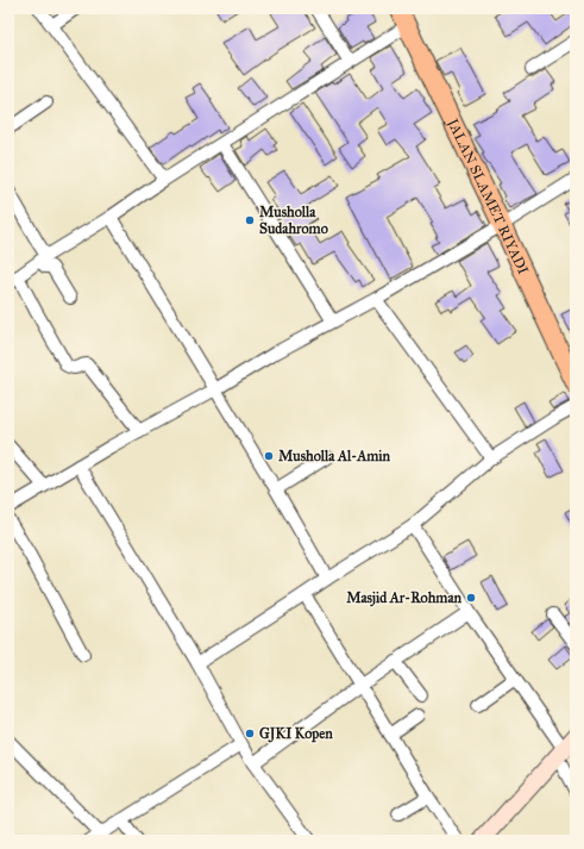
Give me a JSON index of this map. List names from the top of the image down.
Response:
{
  "streets": {
    "main road": ["JALAN SLAMET RIYADI"]
  },
  "places": [
    "Musholla Sudahromo",
    "Musholla Al-Amin",
    "Masjid Ar-Rohman",
    "GJKI Kopen"
  ]
}
